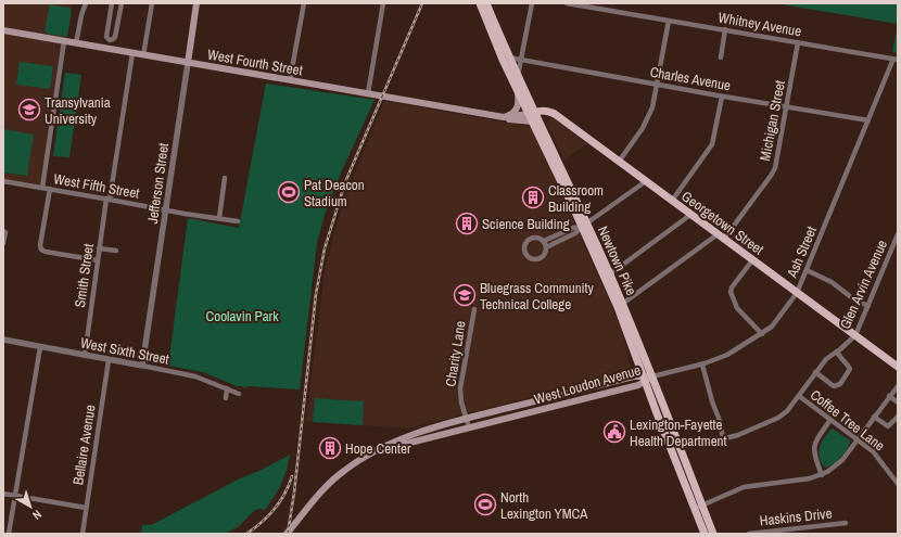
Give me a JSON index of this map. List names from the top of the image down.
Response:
{
  "streets": {
    "main road": [
      "West Fourth Street",
      "Jefferson Street",
      "Georgetown Street",
      "Newtown Pike",
      "West Loudon Avenue"
    ],
    "street": [
      "Whitney Avenue",
      "Charles Avenue",
      "Michigan Street",
      "West Fifth Street",
      "Ash Street",
      "Smith Street",
      "Glen Arvin Avenue",
      "West Sixth Street",
      "Charity Lane",
      "Coffee Tree Lane",
      "Bellaire Avenue",
      "Haskins Drive"
    ]
  },
  "crossings": [
    ["Whitney Avenue", "Michigan Street"],
    ["Whitney Avenue", "Ash Street"],
    ["West Fourth Street", "Jefferson Street"],
    ["West Fourth Street", "Georgetown Street"],
    ["West Fourth Street", "Newtown Pike"],
    ["West Fourth Street", "Smith Street"],
    ["Charles Avenue", "Michigan Street"],
    ["Charles Avenue", "Ash Street"],
    ["Charles Avenue", "Newtown Pike"],
    ["Michigan Street", "Georgetown Street"],
    ["Jefferson Street", "West Fifth Street"],
    ["Jefferson Street", "West Sixth Street"],
    ["West Fifth Street", "Smith Street"],
    ["Georgetown Street", "Ash Street"],
    ["Georgetown Street", "Newtown Pike"],
    ["Georgetown Street", "Glen Arvin Avenue"],
    ["Ash Street", "Newtown Pike"],
    ["Ash Street", "West Loudon Avenue"],
    ["Newtown Pike", "Glen Arvin Avenue"],
    ["Newtown Pike", "West Loudon Avenue"],
    ["Smith Street", "West Sixth Street"],
    ["Glen Arvin Avenue", "Coffee Tree Lane"],
    ["West Sixth Street", "Bellaire Avenue"],
    ["Charity Lane", "West Loudon Avenue"]
  ],
  "parks": ["Coolavin Park"],
  "places": {
    "school or university": ["Transylvania University", "Bluegrass Community Technical College"],
    "sports": ["Pat Deacon Stadium", "North Lexington YMCA"],
    "building": ["Classroom Building", "Science Building", "Hope Center"],
    "public building": ["Lexington-Fayette Health Department"]
  },
  "north": "bottom right"
}
